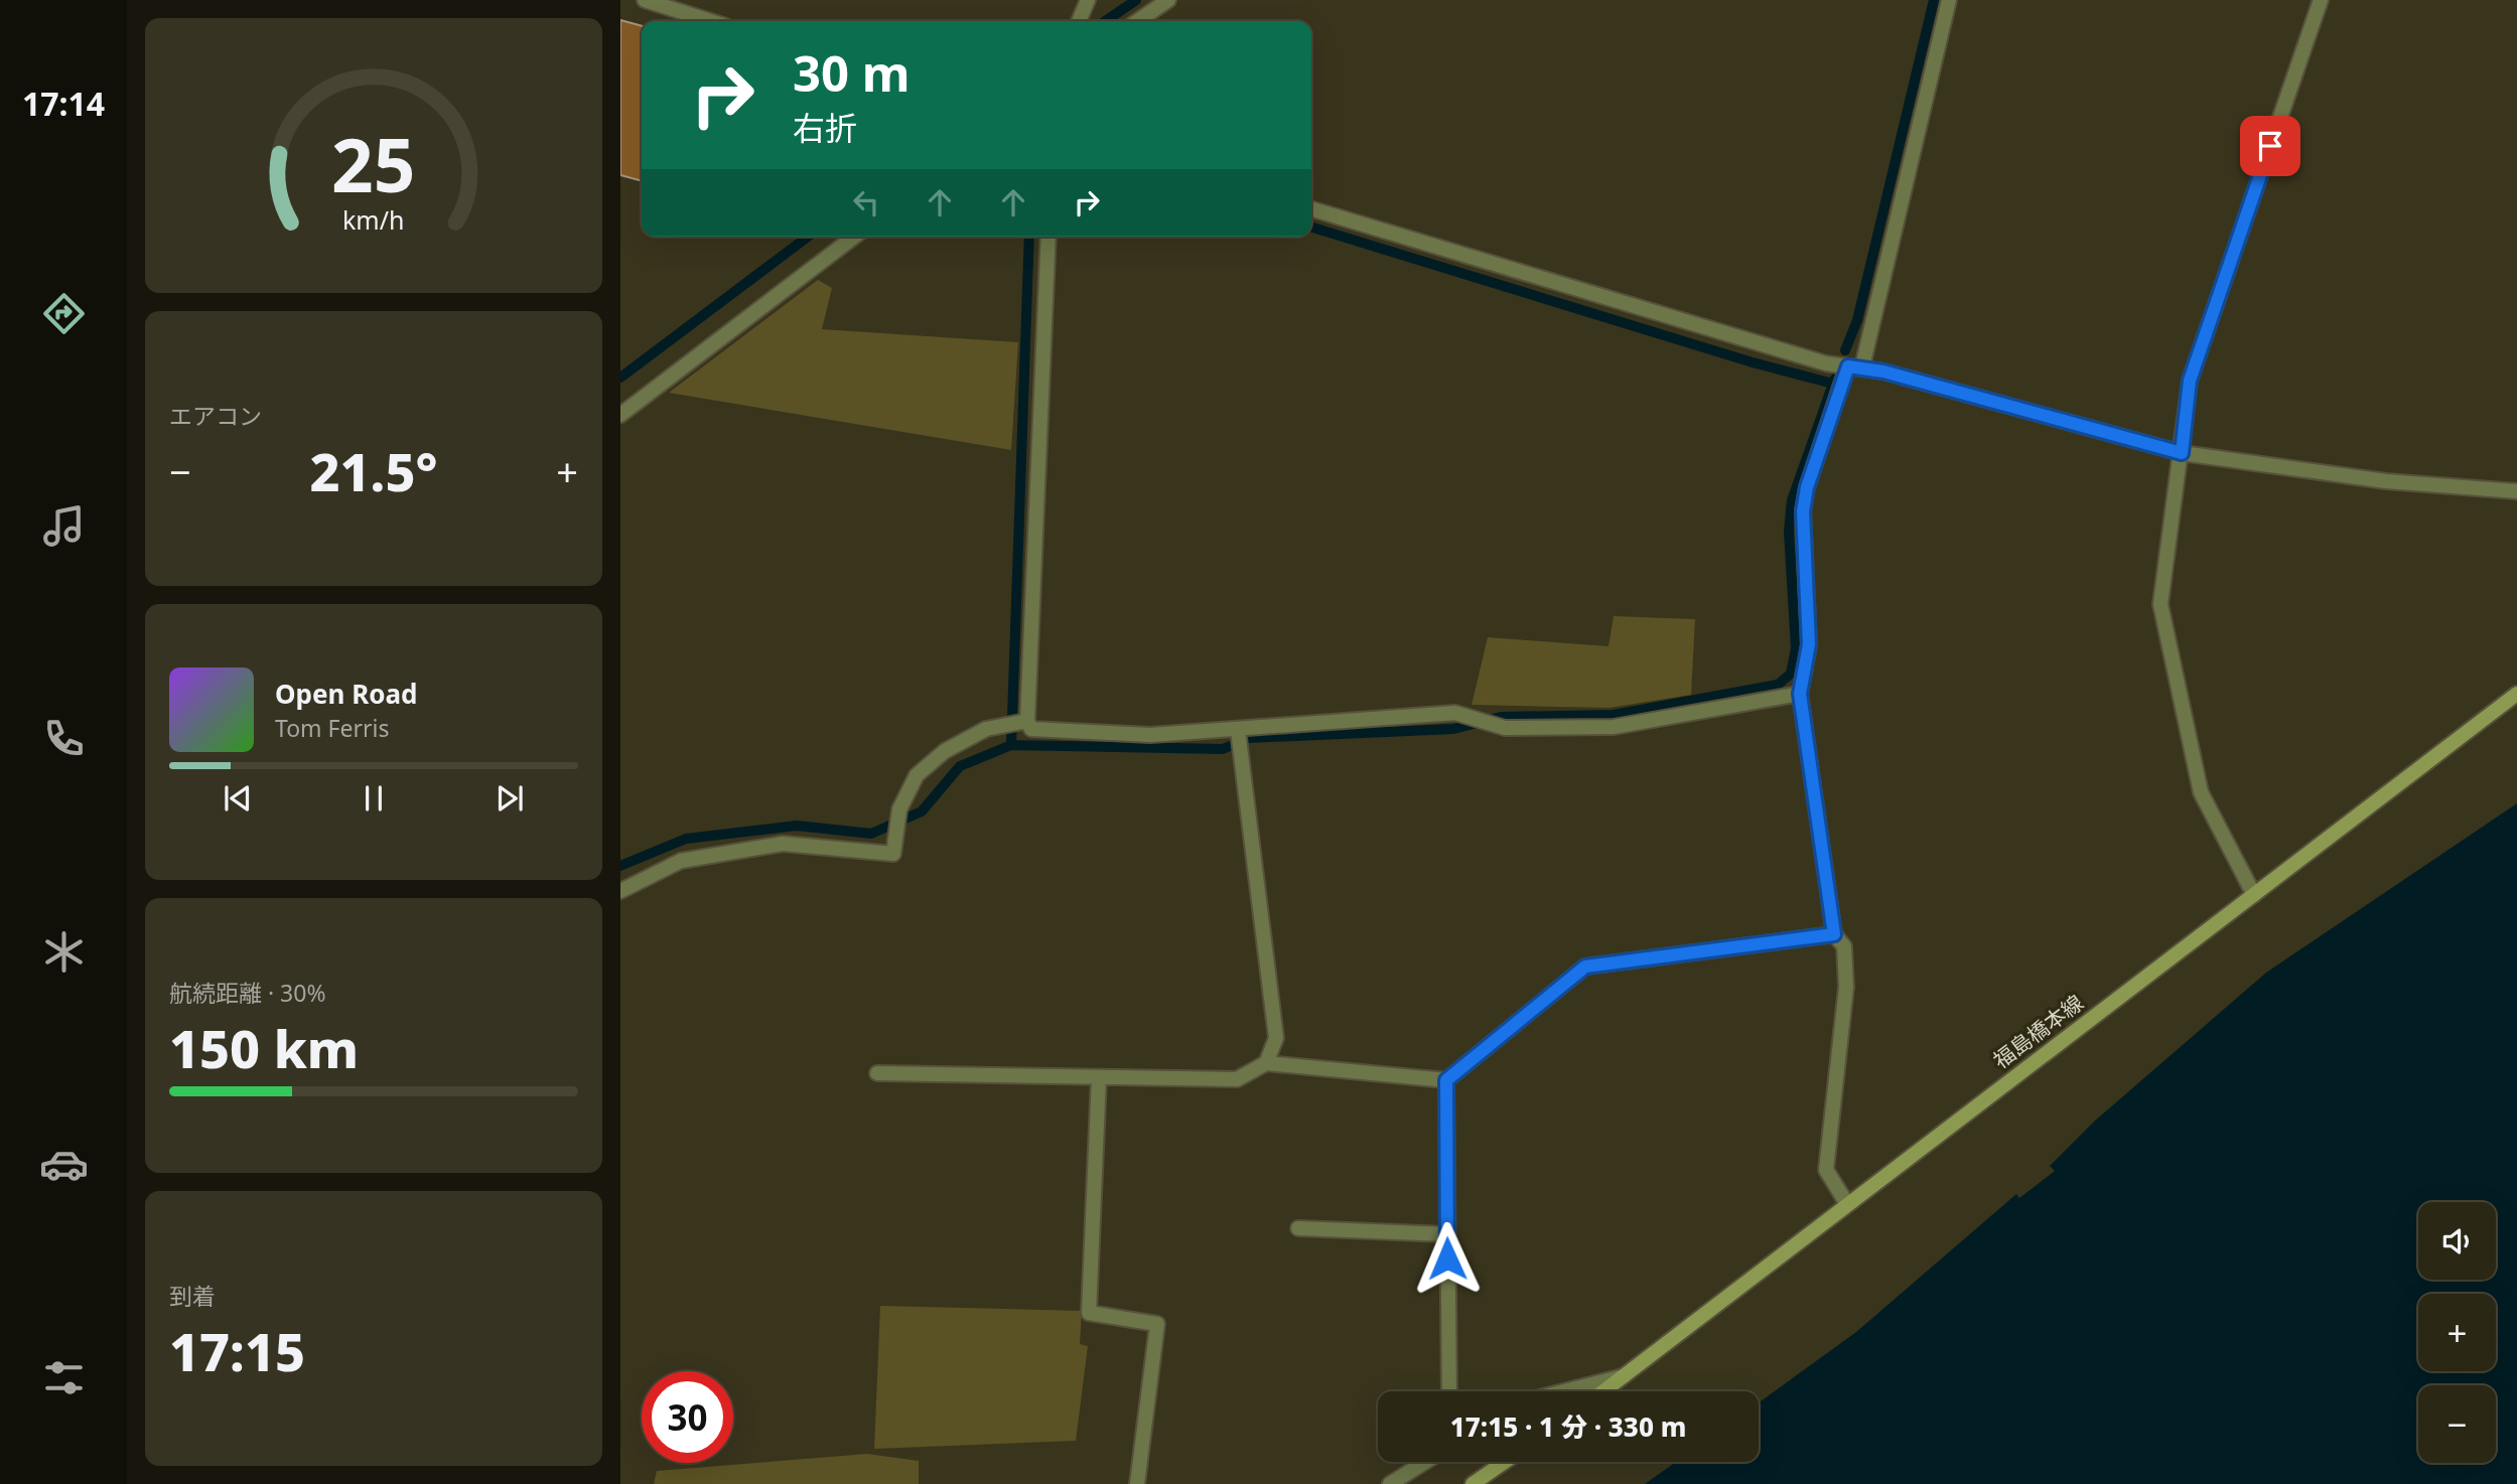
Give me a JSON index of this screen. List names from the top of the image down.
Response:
{
  "streets": {
    "main road": ["福島橋本線"]
  },
  "page": {
    "tabs": "17:14",
    "turn": ["30 m", "右折"],
    "tile": [
      "エアコン",
      ["航続距離 · 30%", "150 km"],
      ["到着", "17:15"]
    ],
    "heat": ["−", "21.5°", "+"],
    "song": ["Open Road", "Tom Ferris"],
    "map_buttons": ["+", "−"],
    "limit": "30",
    "trip": "17:15 · 1 分 · 330 m",
    "gauge": ["25", "km/h"]
  }
}
